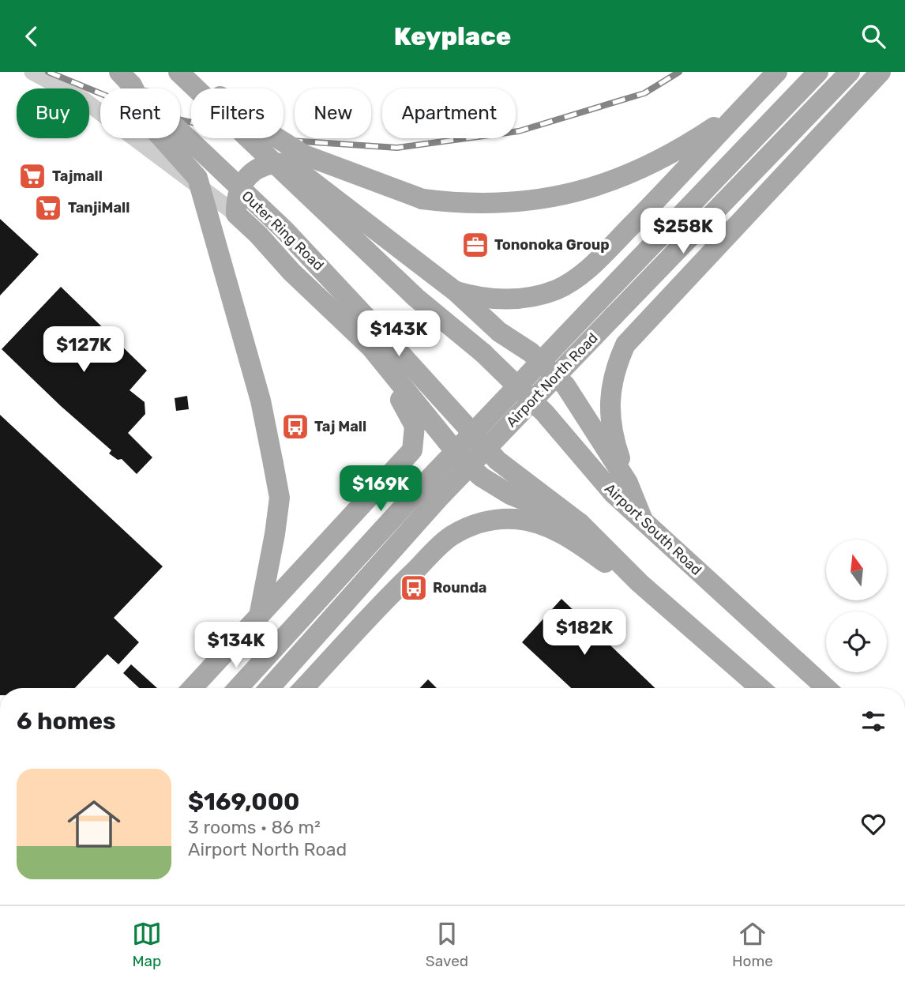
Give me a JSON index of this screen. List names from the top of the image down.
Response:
{
  "streets": {
    "main road": ["Outer Ring Road", "Airport North Road", "Airport South Road"]
  },
  "places": {
    "supermarket": ["Tajmall", "TanjiMall"],
    "office": ["Tononoka Group"],
    "bus stop": ["Taj Mall", "Rounda"]
  },
  "north": "top",
  "page": {
    "header": "Keyplace",
    "chip": [
      "Buy",
      "Rent",
      "Filters",
      "New",
      "Apartment"
    ],
    "price": [
      "$258K",
      "$143K",
      "$127K",
      "$169K",
      "$182K",
      "$134K"
    ],
    "heading": "6 homes",
    "list": [
      {
        "name": "$169,000",
        "note": "3 rooms · 86 m² · Airport North Road"
      }
    ],
    "tabs": ["Map", "Saved", "Home"]
  }
}
